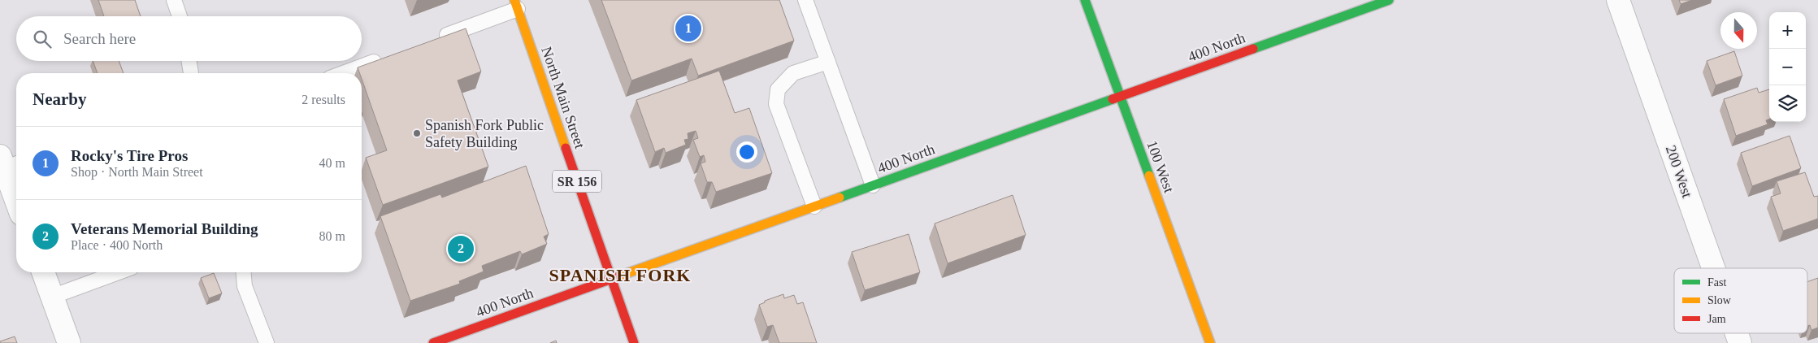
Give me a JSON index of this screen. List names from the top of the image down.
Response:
{
  "streets": {
    "main road": [
      "400 North",
      "North Main Street",
      "100 West",
      "SR 156"
    ],
    "street": ["200 West"]
  },
  "crossings": [
    ["400 North", "North Main Street"],
    ["400 North", "100 West"]
  ],
  "districts": ["SPANISH FORK"],
  "places": ["Spanish Fork Public Safety Building"],
  "legend": ["Fast", "Slow", "Jam"],
  "north": "bottom",
  "page": {
    "map_buttons": ["+", "−"],
    "pins": ["1", "2"],
    "search": "Search here",
    "heading": ["Nearby", "2 results"],
    "list": [
      {
        "mark": "1",
        "name": "Rocky's Tire Pros",
        "note": "Shop · North Main Street",
        "value": "40 m"
      },
      {
        "mark": "2",
        "name": "Veterans Memorial Building",
        "note": "Place · 400 North",
        "value": "80 m"
      }
    ]
  }
}
